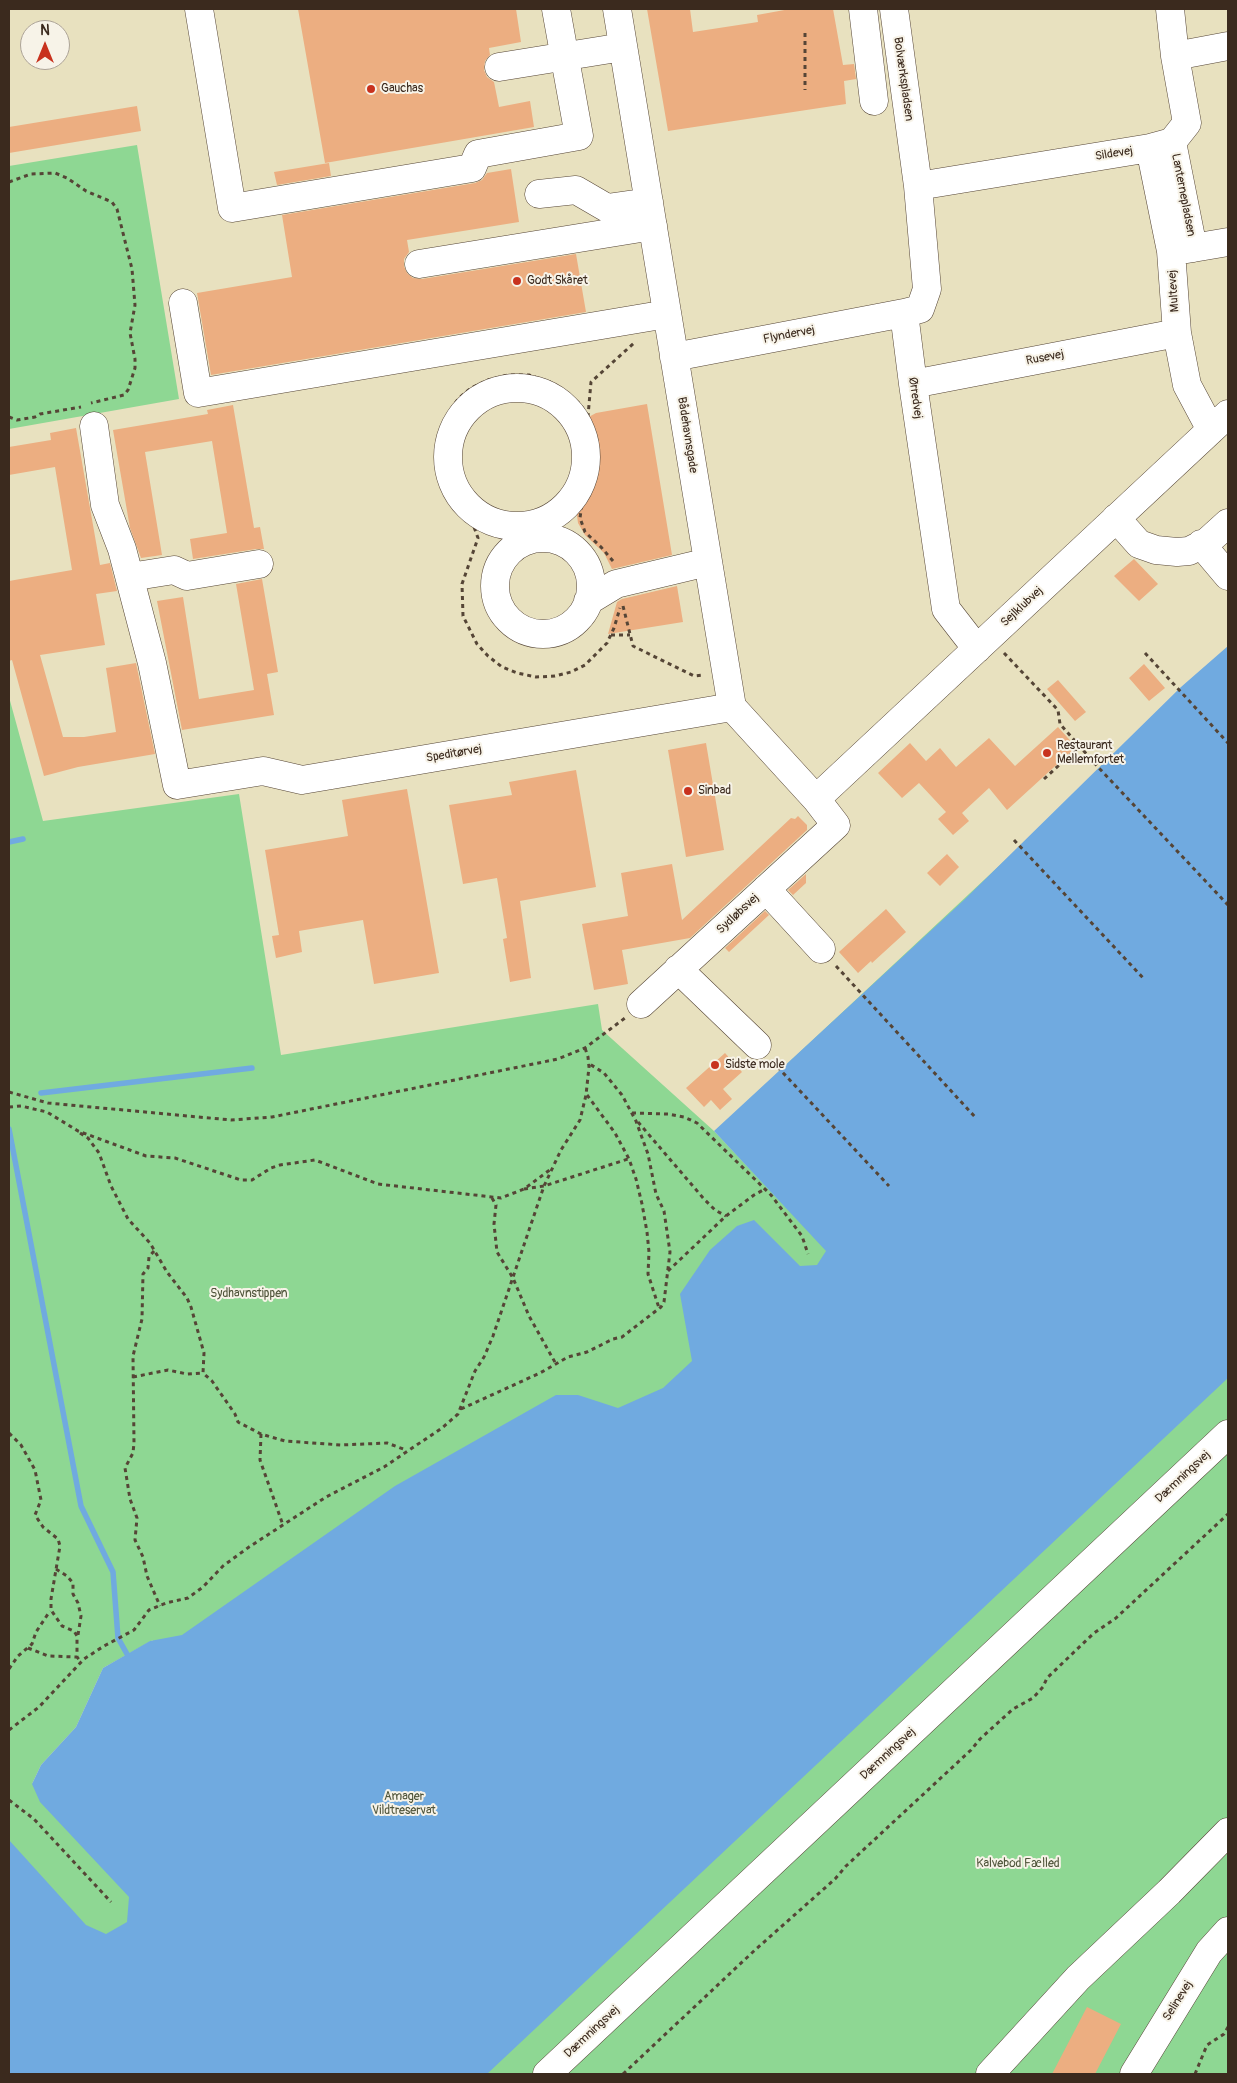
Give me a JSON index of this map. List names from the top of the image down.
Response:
{
  "streets": {
    "street": [
      "Bolværkspladsen",
      "Sildevej",
      "Multevej",
      "Flyndervej",
      "Rusevej",
      "Ørredvej",
      "Bådehavnsgade",
      "Sejlklubvej",
      "Speditørvej",
      "Sydløbsvej",
      "Dæmningsvej",
      "Selinevej"
    ]
  },
  "crossings": [
    ["Bolværkspladsen", "Sildevej"],
    ["Sildevej", "Multevej"],
    ["Multevej", "Rusevej"],
    ["Multevej", "Sejlklubvej"],
    ["Flyndervej", "Ørredvej"],
    ["Flyndervej", "Bådehavnsgade"],
    ["Rusevej", "Ørredvej"],
    ["Ørredvej", "Sejlklubvej"],
    ["Bådehavnsgade", "Speditørvej"],
    ["Sejlklubvej", "Sydløbsvej"]
  ],
  "parks": ["Sydhavnstippen", "Amager Vildtreservat", "Kalvebod Fælled"],
  "places": [
    "Gauchas",
    "Godt Skåret",
    "Restaurant Mellemfortet",
    "Sinbad",
    "Sidste mole"
  ],
  "north": "top"
}
